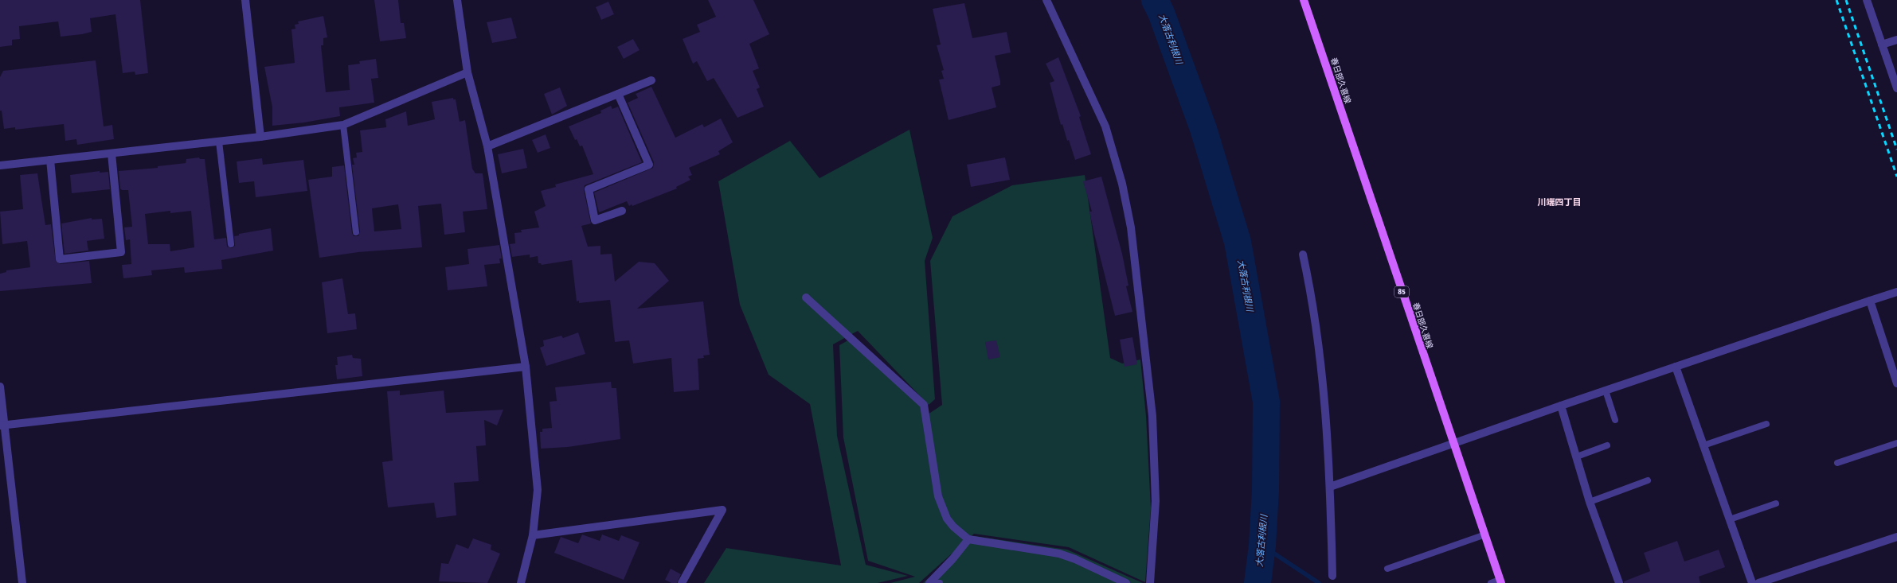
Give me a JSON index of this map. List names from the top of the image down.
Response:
{
  "streets": {
    "main road": ["春日部久喜線", "85"]
  },
  "districts": ["川端四丁目"],
  "water": ["大落古利根川"]
}
